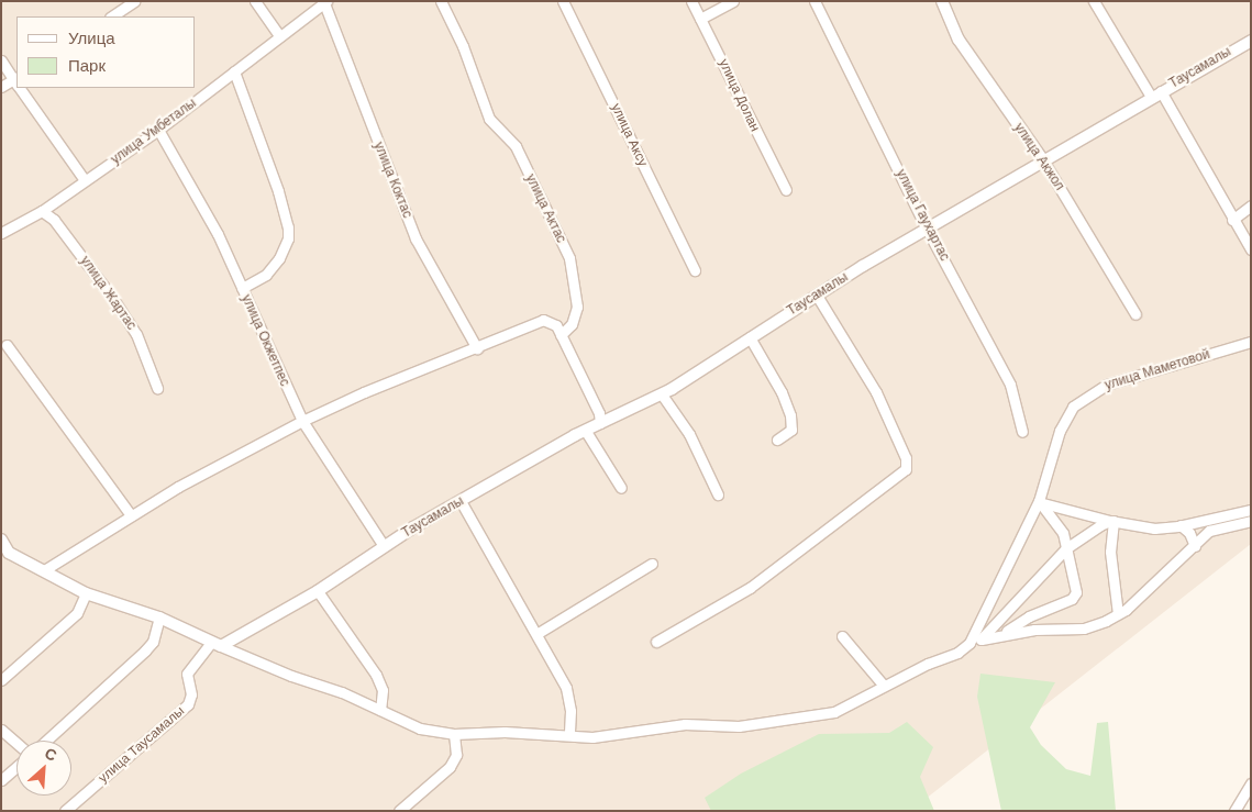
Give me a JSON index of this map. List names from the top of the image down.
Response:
{
  "streets": {
    "street": [
      "Таусамалы",
      "улица Долан",
      "улица Умбеталы",
      "улица Аксу",
      "улица Акжол",
      "улица Коктас",
      "улица Актас",
      "улица Гаухартас",
      "улица Жартас",
      "улица Окжетпес",
      "улица Маметовой",
      "улица Таусамалы"
    ]
  },
  "crossings": [
    ["Таусамалы", "улица Акжол"],
    ["Таусамалы", "улица Гаухартас"],
    ["Таусамалы", "улица Окжетпес"],
    ["Таусамалы", "улица Таусамалы"],
    ["улица Умбеталы", "улица Коктас"],
    ["улица Умбеталы", "улица Жартас"],
    ["улица Умбеталы", "улица Окжетпес"],
    ["улица Окжетпес", "улица Таусамалы"]
  ],
  "legend": ["Улица", "Парк"],
  "north": "top right"
}
